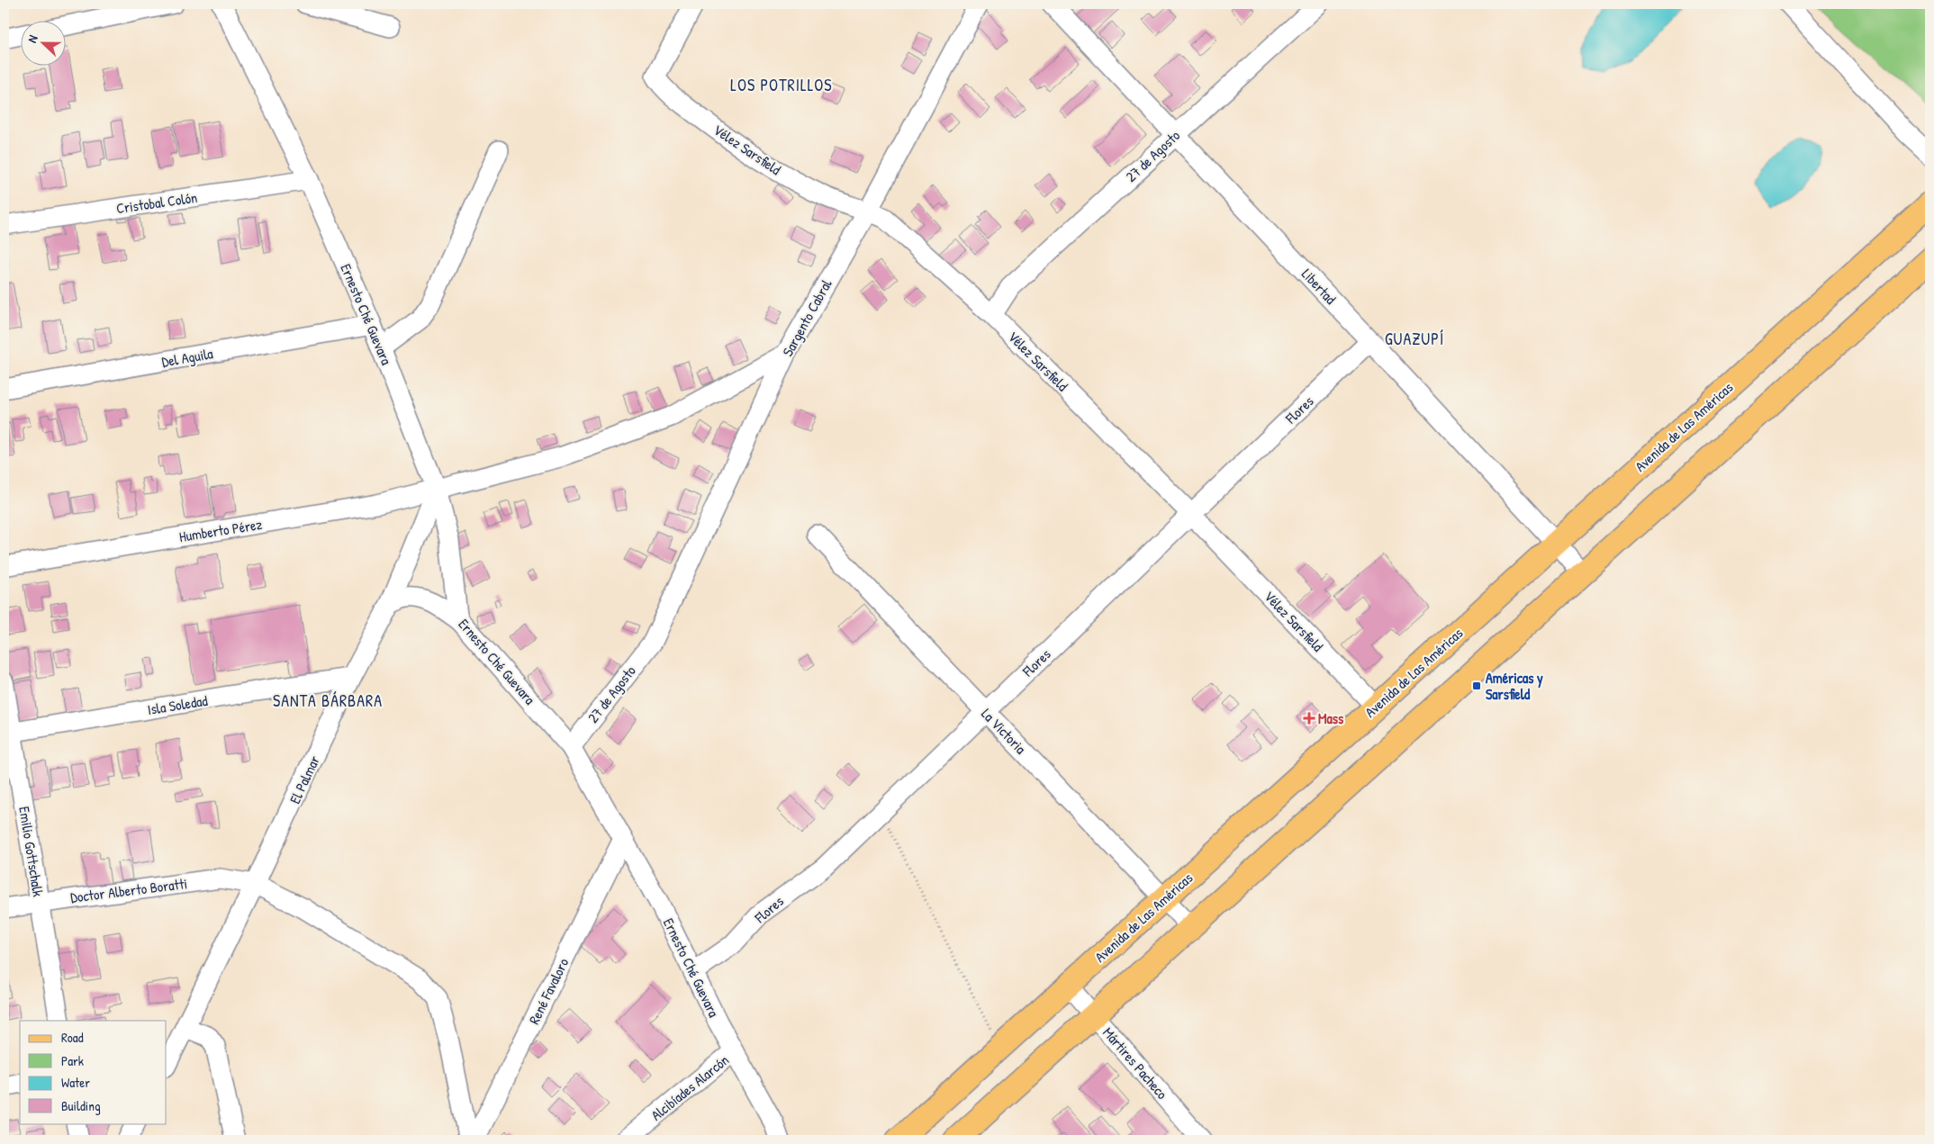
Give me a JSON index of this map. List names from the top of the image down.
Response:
{
  "streets": {
    "main road": ["Avenida de Las Américas"],
    "street": [
      "Vélez Sarsfield",
      "27 de Agosto",
      "Cristobal Colón",
      "Libertad",
      "Ernesto Ché Guevara",
      "Sargento Cabral",
      "Del Aguila",
      "Flores",
      "Humberto Pérez",
      "Isla Soledad",
      "La Victoria",
      "El Palmar",
      "Emilio Gottschalk",
      "Doctor Alberto Boratti",
      "René Favaloro",
      "Mártires Pacheco",
      "Alcibíades Alarcón"
    ]
  },
  "crossings": [
    ["Vélez Sarsfield", "27 de Agosto"],
    ["Vélez Sarsfield", "Sargento Cabral"],
    ["Vélez Sarsfield", "Flores"],
    ["Vélez Sarsfield", "Avenida de Las Américas"],
    ["27 de Agosto", "Libertad"],
    ["27 de Agosto", "Ernesto Ché Guevara"],
    ["27 de Agosto", "Sargento Cabral"],
    ["Cristobal Colón", "Ernesto Ché Guevara"],
    ["Libertad", "Flores"],
    ["Libertad", "Avenida de Las Américas"],
    ["Ernesto Ché Guevara", "Del Aguila"],
    ["Ernesto Ché Guevara", "Flores"],
    ["Ernesto Ché Guevara", "Humberto Pérez"],
    ["Ernesto Ché Guevara", "El Palmar"],
    ["Ernesto Ché Guevara", "René Favaloro"],
    ["Ernesto Ché Guevara", "Alcibíades Alarcón"],
    ["Sargento Cabral", "Humberto Pérez"],
    ["Flores", "La Victoria"],
    ["Avenida de Las Américas", "La Victoria"],
    ["Avenida de Las Américas", "Mártires Pacheco"],
    ["Humberto Pérez", "El Palmar"],
    ["Isla Soledad", "El Palmar"],
    ["Isla Soledad", "Emilio Gottschalk"],
    ["El Palmar", "Doctor Alberto Boratti"],
    ["Emilio Gottschalk", "Doctor Alberto Boratti"]
  ],
  "districts": ["LOS POTRILLOS", "GUAZUPÍ", "SANTA BÁRBARA"],
  "places": {
    "transit": ["Américas y Sarsfield"],
    "health": ["Mass"]
  },
  "legend": [
    "Road",
    "Park",
    "Water",
    "Building"
  ],
  "north": "left"
}
